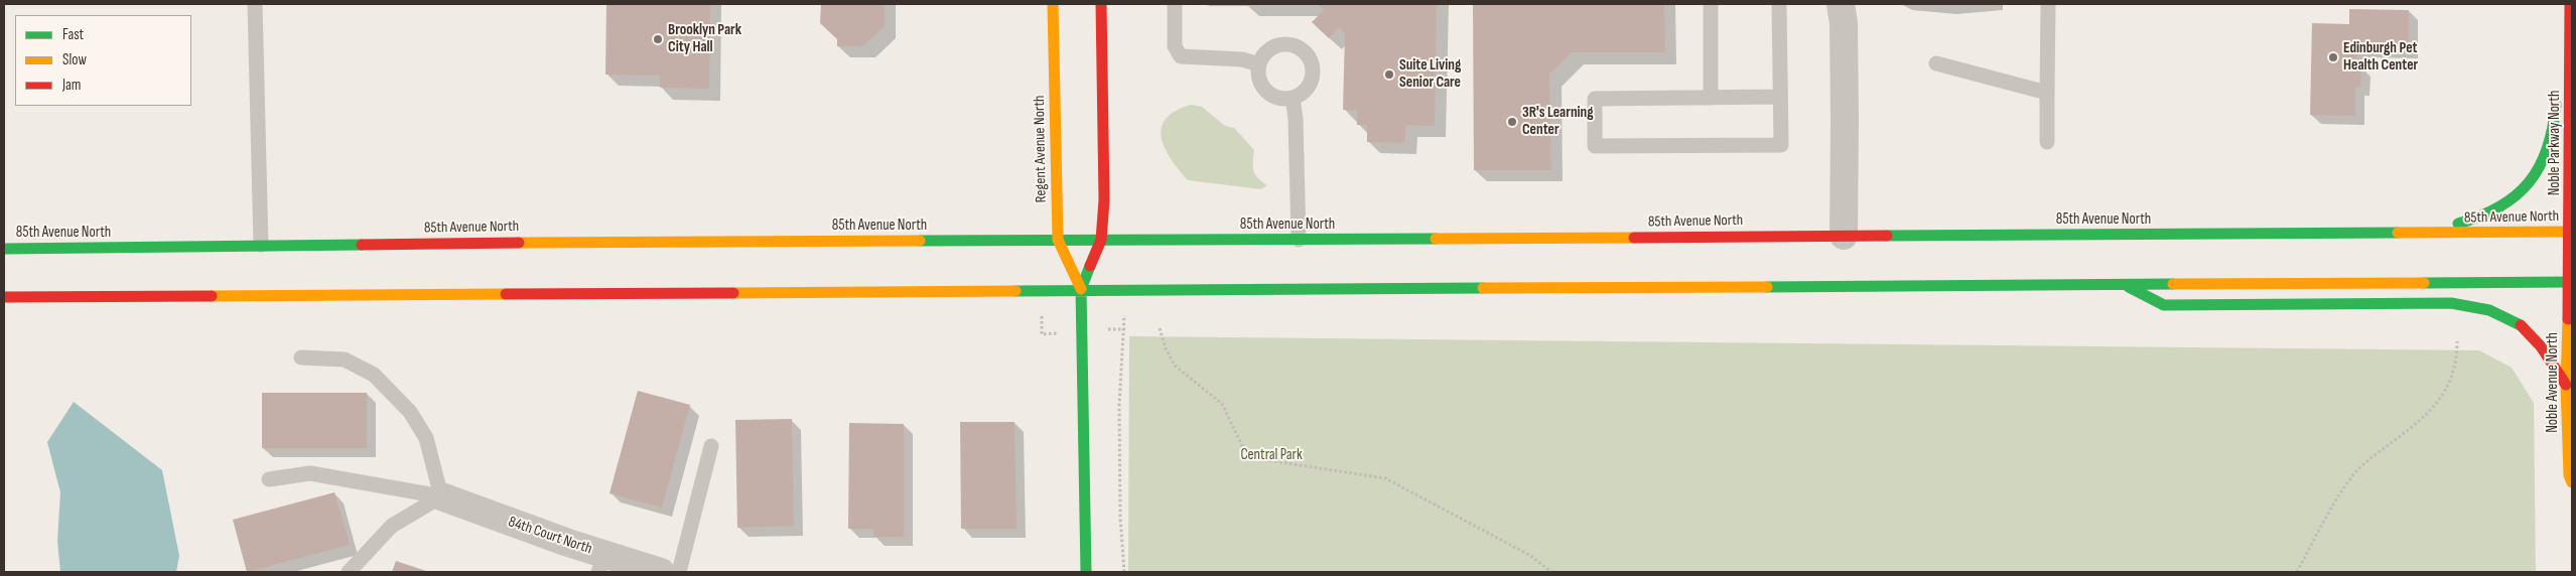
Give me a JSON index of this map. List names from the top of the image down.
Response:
{
  "streets": {
    "main road": [
      "Noble Parkway North",
      "Regent Avenue North",
      "85th Avenue North",
      "Noble Avenue North"
    ],
    "street": ["84th Court North"]
  },
  "crossings": [
    ["Noble Parkway North", "85th Avenue North"],
    ["Noble Parkway North", "Noble Avenue North"],
    ["Regent Avenue North", "85th Avenue North"]
  ],
  "parks": ["Central Park"],
  "places": [
    "Brooklyn Park City Hall",
    "Edinburgh Pet Health Center",
    "Suite Living Senior Care",
    "3R's Learning Center"
  ],
  "legend": ["Fast", "Slow", "Jam"]
}
